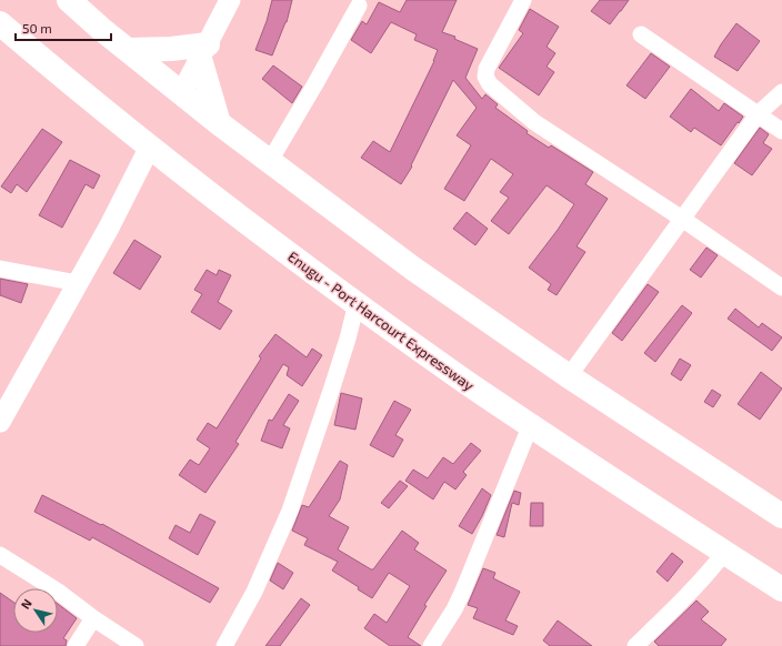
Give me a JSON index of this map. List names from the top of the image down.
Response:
{
  "streets": {
    "highway": ["Enugu - Port Harcourt Expressway"]
  },
  "scale_bar": "50 m",
  "north": "top left"
}
